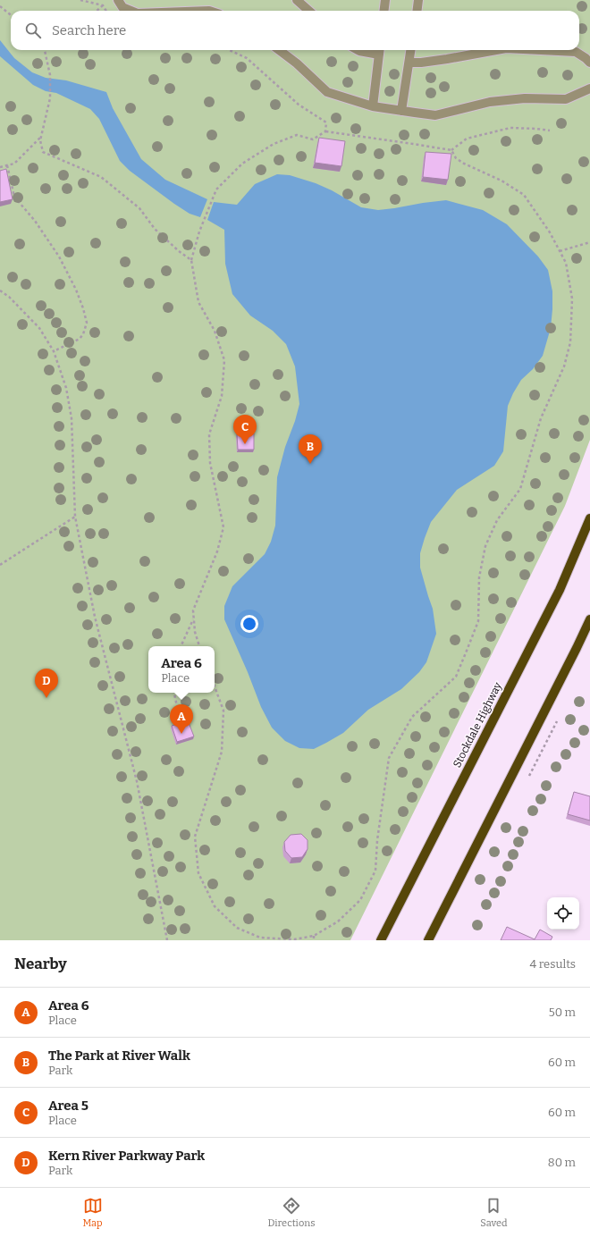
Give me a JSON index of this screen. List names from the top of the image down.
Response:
{
  "streets": {
    "main road": ["Stockdale Highway"]
  },
  "page": {
    "search": "Search here",
    "pins": [
      "C",
      "B",
      "D",
      "A"
    ],
    "popup": ["Area 6", "Place"],
    "heading": ["Nearby", "4 results"],
    "list": [
      {
        "mark": "A",
        "name": "Area 6",
        "note": "Place",
        "value": "50 m"
      },
      {
        "mark": "B",
        "name": "The Park at River Walk",
        "note": "Park",
        "value": "60 m"
      },
      {
        "mark": "C",
        "name": "Area 5",
        "note": "Place",
        "value": "60 m"
      },
      {
        "mark": "D",
        "name": "Kern River Parkway Park",
        "note": "Park",
        "value": "80 m"
      }
    ],
    "nav": ["Map", "Directions", "Saved"]
  }
}
